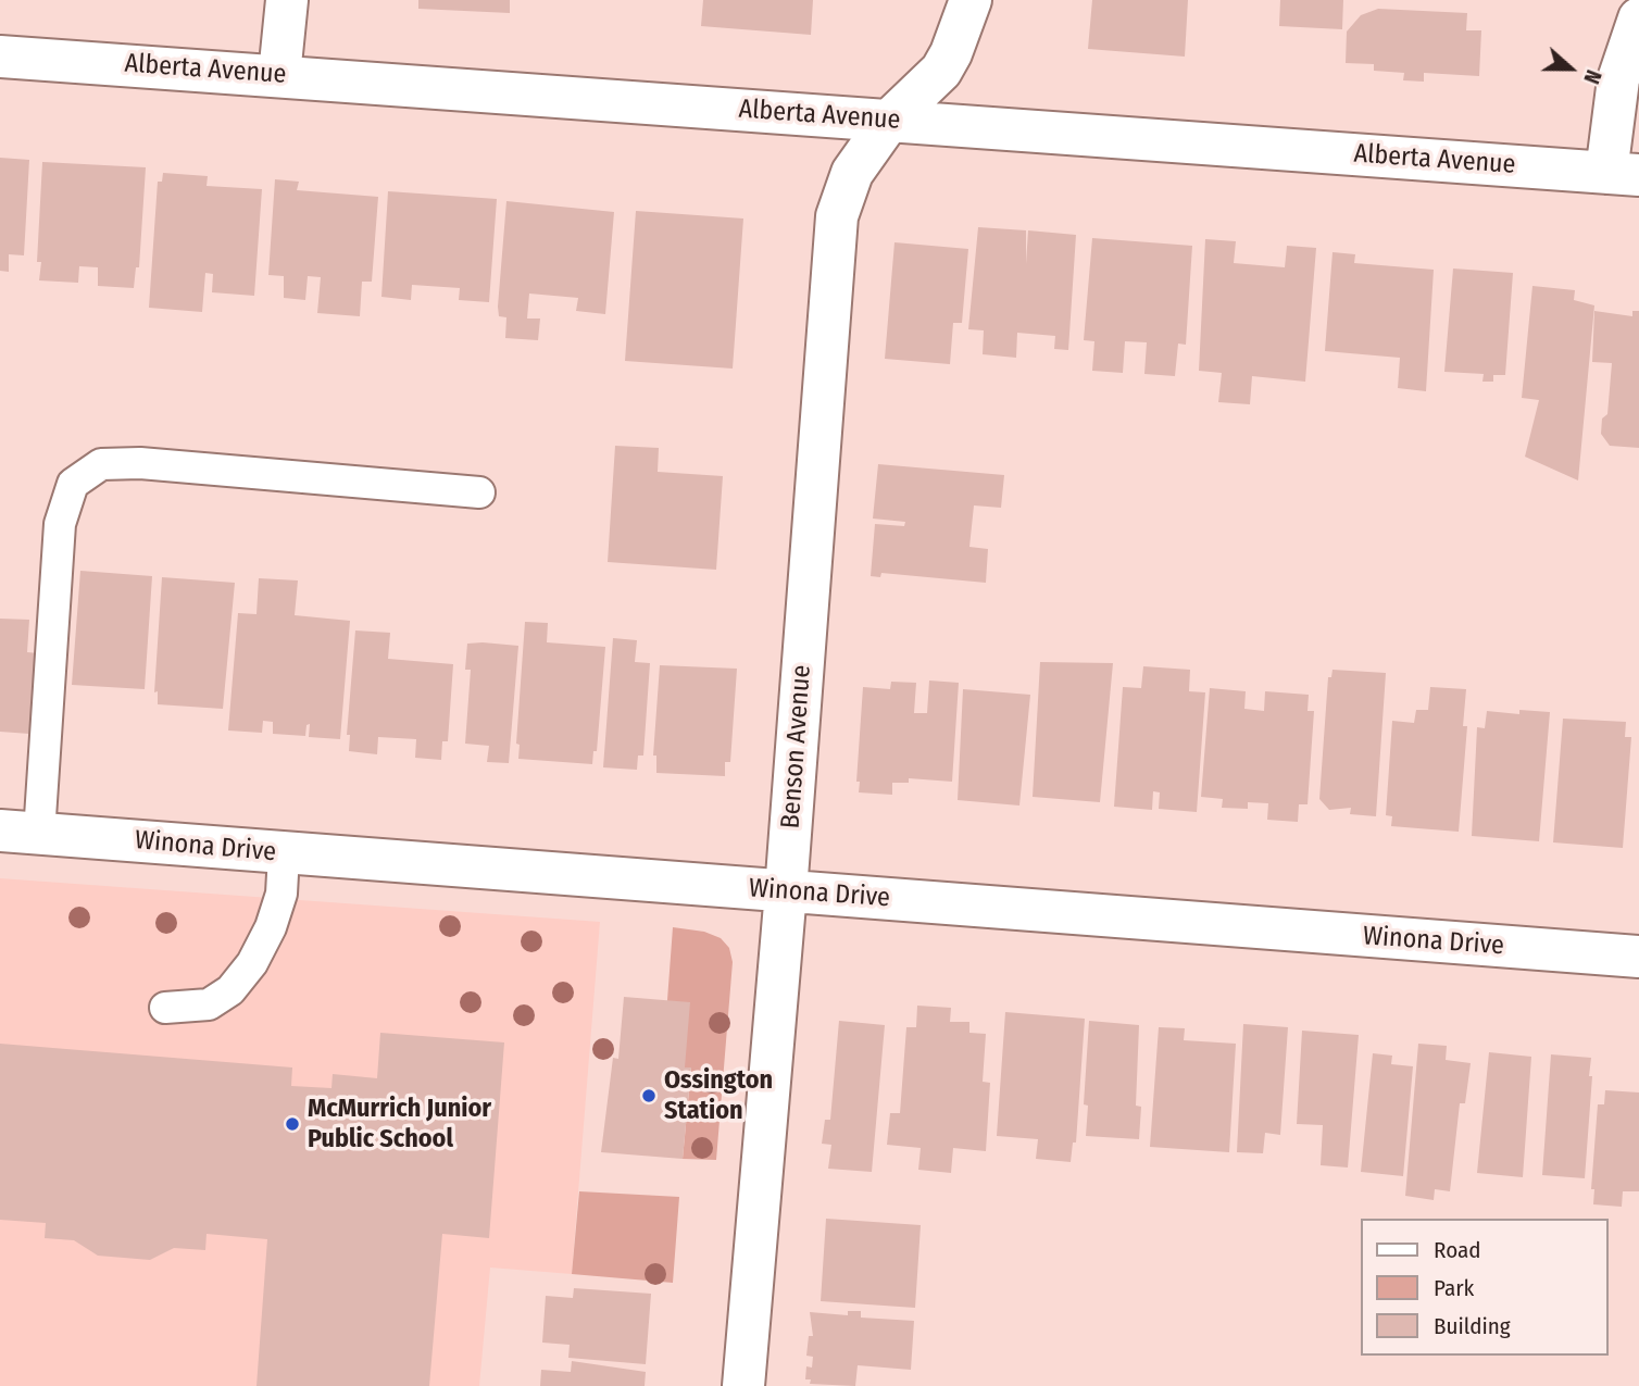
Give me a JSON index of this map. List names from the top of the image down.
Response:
{
  "streets": {
    "street": ["Alberta Avenue", "Benson Avenue", "Winona Drive"]
  },
  "crossings": [
    ["Alberta Avenue", "Benson Avenue"],
    ["Benson Avenue", "Winona Drive"]
  ],
  "places": ["Ossington Station", "McMurrich Junior Public School"],
  "legend": ["Road", "Park", "Building"],
  "north": "right"
}
